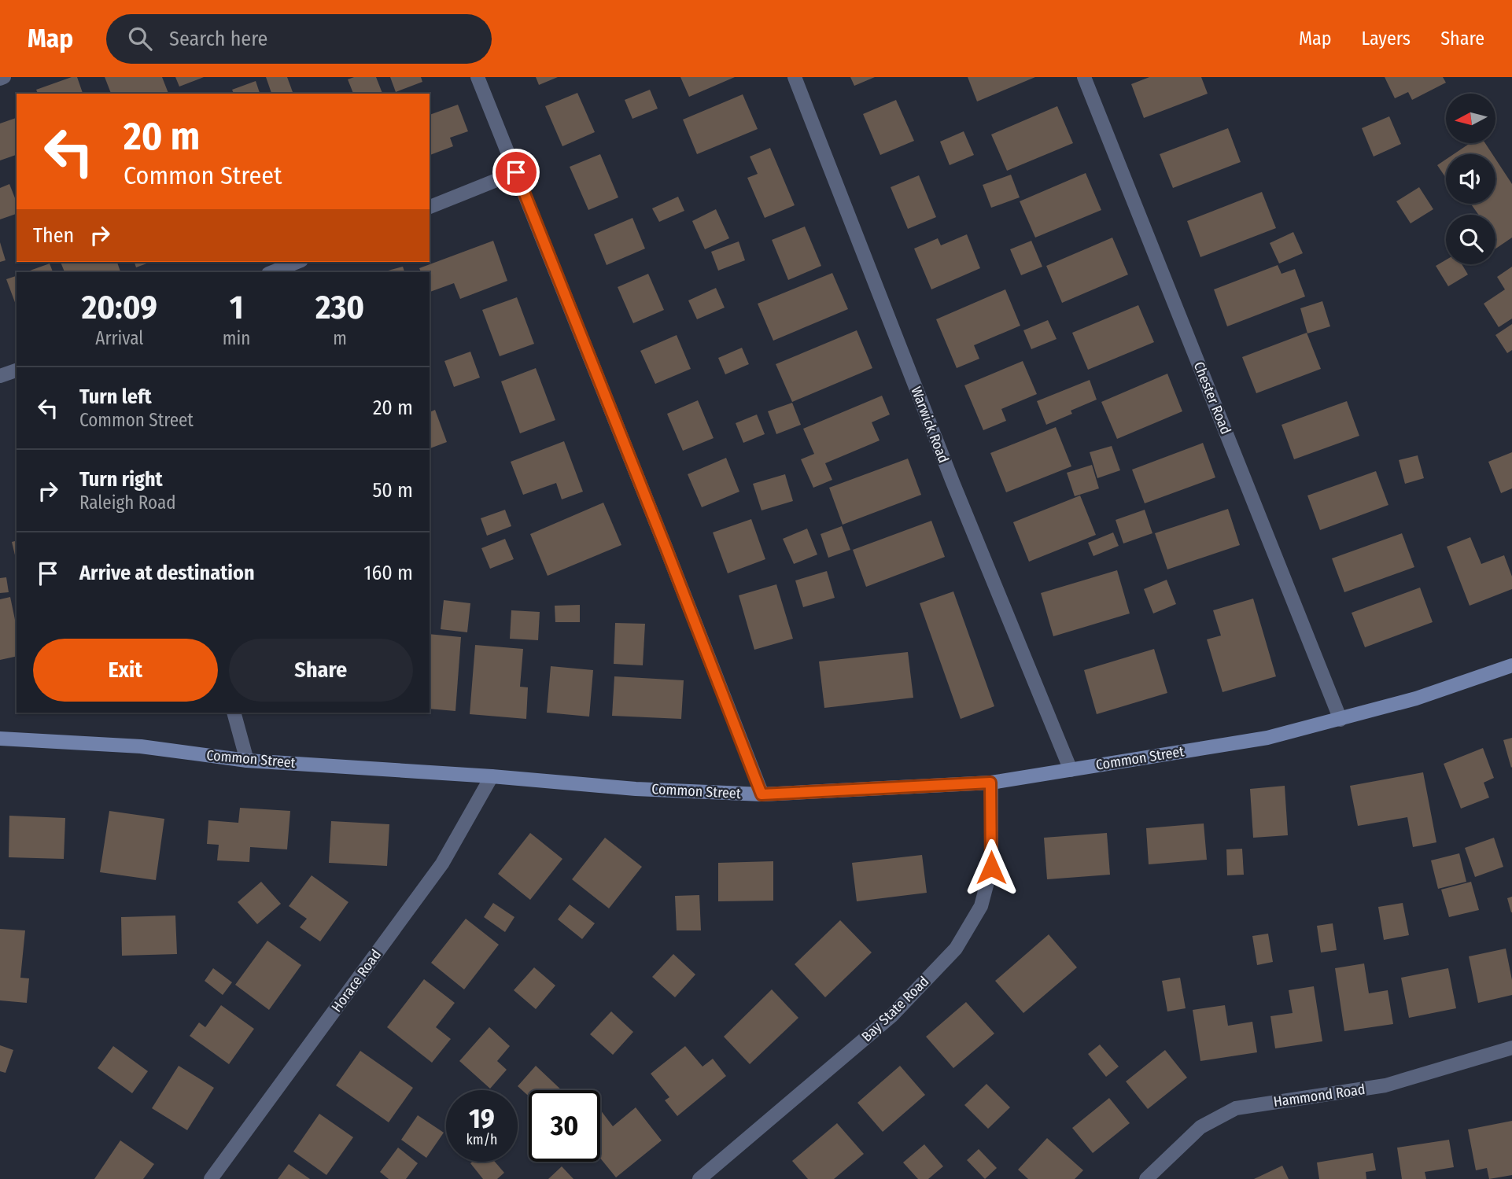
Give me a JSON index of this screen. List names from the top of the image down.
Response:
{
  "streets": {
    "main road": ["Common Street"],
    "street": [
      "Chester Road",
      "Warwick Road",
      "Horace Road",
      "Bay State Road",
      "Hammond Road"
    ]
  },
  "crossings": [
    ["Chester Road", "Common Street"],
    ["Warwick Road", "Common Street"],
    ["Common Street", "Horace Road"],
    ["Common Street", "Bay State Road"]
  ],
  "north": "left",
  "page": {
    "header": "Map",
    "search": "Search here",
    "nav": ["Map", "Layers", "Share"],
    "turn": ["20 m", "Common Street"],
    "then": "Then",
    "eta": [
      "20:09",
      "Arrival",
      "1",
      "min",
      "230",
      "m"
    ],
    "list": [
      {
        "name": "Turn left",
        "note": "Common Street",
        "value": "20 m"
      },
      {
        "name": "Turn right",
        "note": "Raleigh Road",
        "value": "50 m"
      },
      {
        "name": "Arrive at destination",
        "value": "160 m"
      }
    ],
    "buttons": ["Exit", "Share"],
    "speed": "19 km/h",
    "limit": "30"
  }
}
